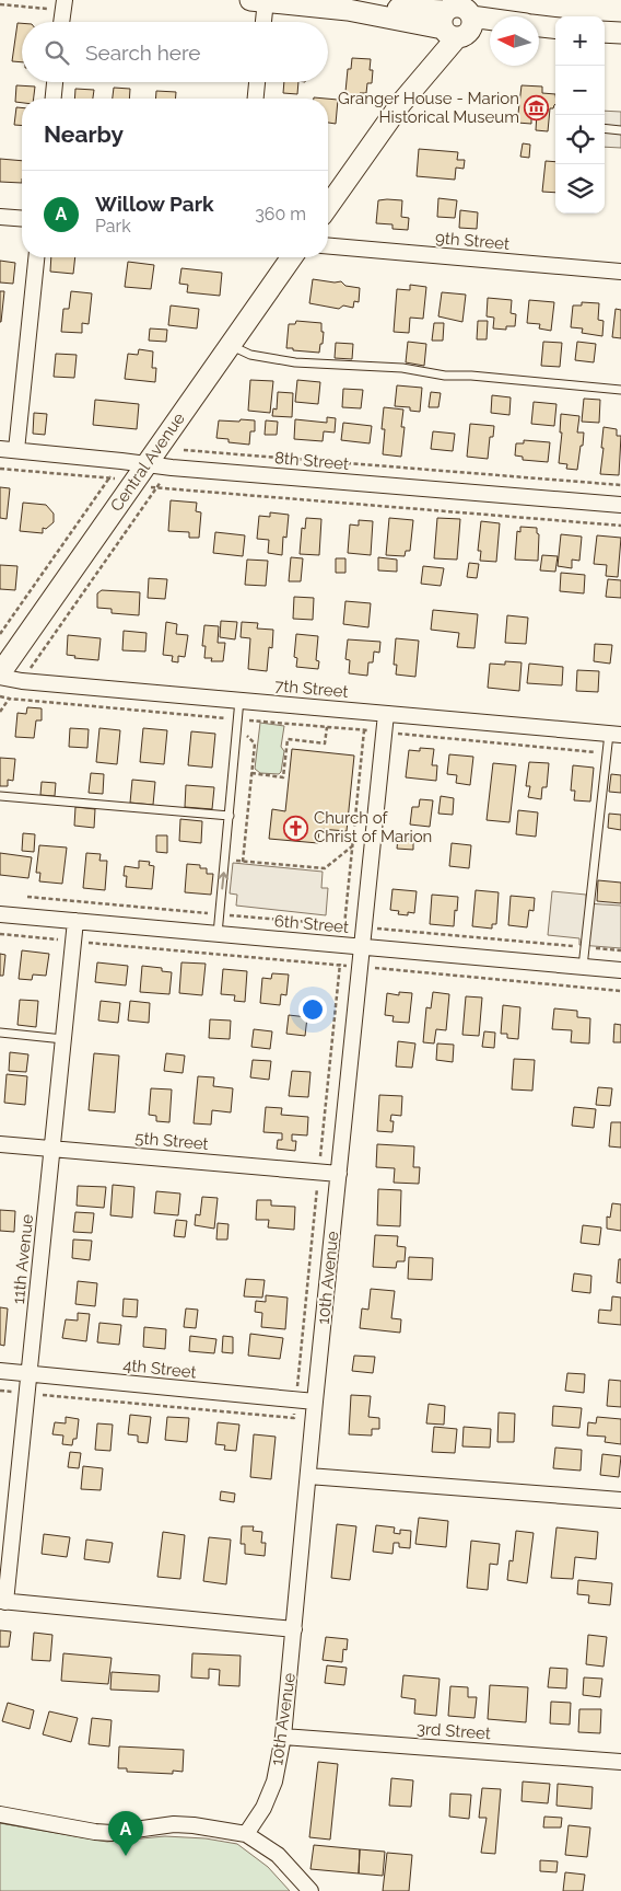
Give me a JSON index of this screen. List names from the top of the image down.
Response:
{
  "streets": {
    "street": [
      "9th Street",
      "8th Street",
      "Central Avenue",
      "7th Street",
      "6th Street",
      "5th Street",
      "11th Avenue",
      "10th Avenue",
      "4th Street",
      "3rd Street"
    ]
  },
  "crossings": [
    ["8th Street", "Central Avenue"],
    ["Central Avenue", "7th Street"],
    ["7th Street", "10th Avenue"],
    ["6th Street", "11th Avenue"],
    ["6th Street", "10th Avenue"],
    ["5th Street", "11th Avenue"],
    ["5th Street", "10th Avenue"],
    ["11th Avenue", "4th Street"],
    ["10th Avenue", "4th Street"],
    ["10th Avenue", "3rd Street"]
  ],
  "places": {
    "museum": ["Granger House - Marion Historical Museum"],
    "church": ["Church of Christ of Marion"]
  },
  "north": "left",
  "page": {
    "map_buttons": ["+", "−"],
    "search": "Search here",
    "heading": "Nearby",
    "list": [
      {
        "mark": "A",
        "name": "Willow Park",
        "note": "Park",
        "value": "360 m"
      }
    ],
    "pins": "A"
  }
}
